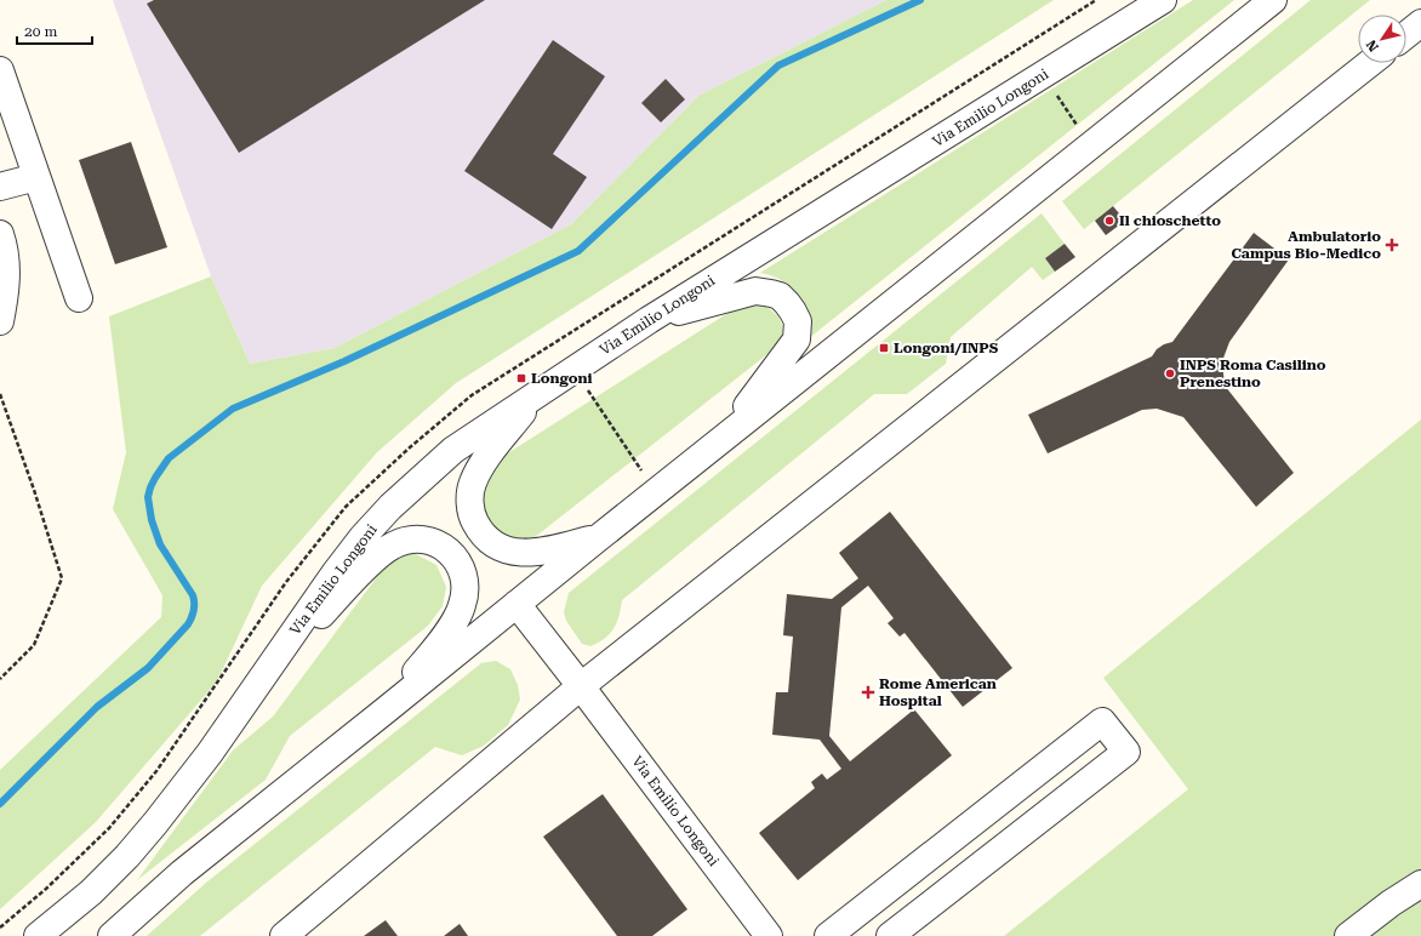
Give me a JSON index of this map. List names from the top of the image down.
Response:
{
  "streets": {
    "street": ["Via Emilio Longoni"]
  },
  "places": {
    "other": ["Il chioschetto", "INPS Roma Casilino Prenestino"],
    "health": ["Ambulatorio Campus Bio-Medico", "Rome American Hospital"],
    "transit": ["Longoni/INPS", "Longoni"]
  },
  "scale_bar": "20 m",
  "north": "bottom left"
}
